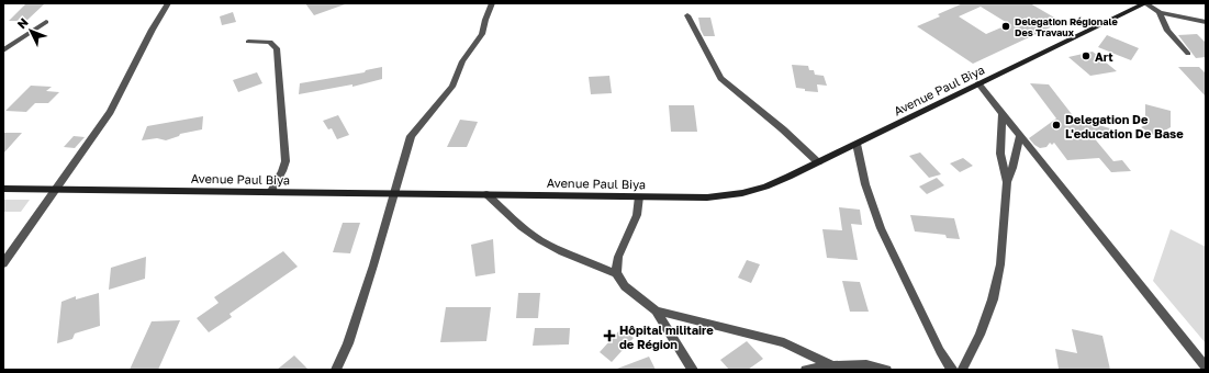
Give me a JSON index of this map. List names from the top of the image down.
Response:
{
  "streets": {
    "main road": ["Avenue Paul Biya"]
  },
  "places": {
    "other": ["Delegation Régionale Des Travaux", "Art", "Delegation De L'education De Base"],
    "health": ["Hôpital militaire de Région"]
  },
  "north": "top left"
}
